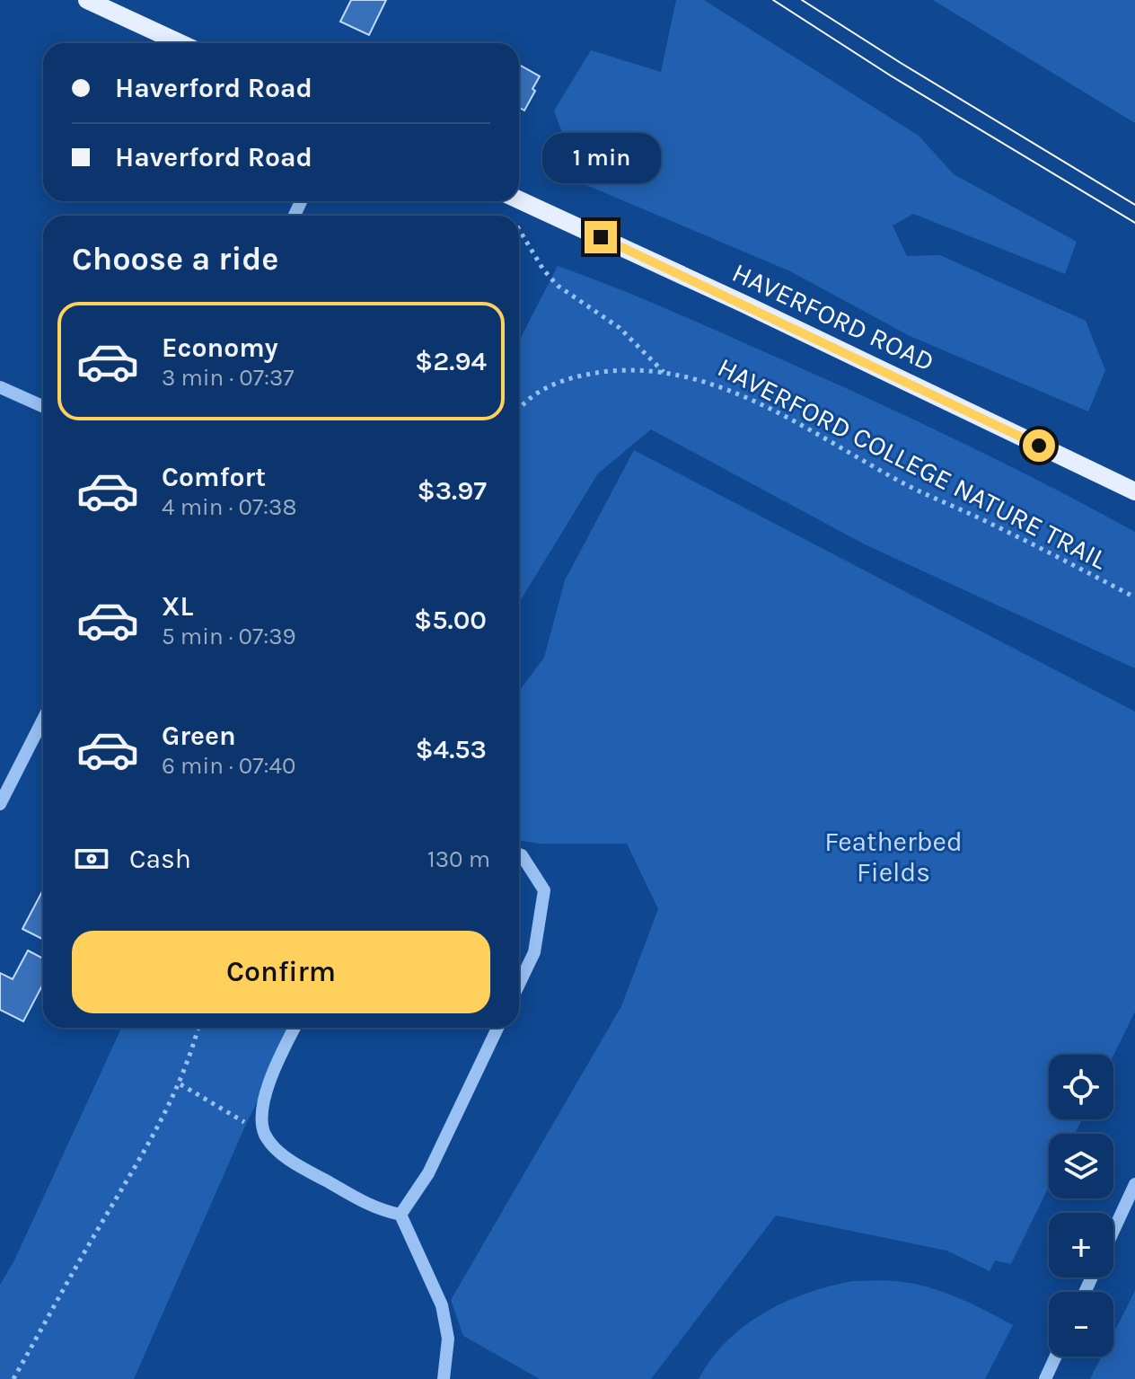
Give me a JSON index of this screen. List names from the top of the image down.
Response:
{
  "streets": {
    "main road": ["HAVERFORD ROAD"],
    "path": ["HAVERFORD COLLEGE NATURE TRAIL"]
  },
  "parks": ["Featherbed Fields"],
  "page": {
    "banner": ["Haverford Road", "Haverford Road"],
    "bubble": "1 min",
    "heading": "Choose a ride",
    "list": [
      {
        "name": "Economy",
        "note": "3 min · 07:37",
        "value": "$2.94"
      },
      {
        "name": "Comfort",
        "note": "4 min · 07:38",
        "value": "$3.97"
      },
      {
        "name": "XL",
        "note": "5 min · 07:39",
        "value": "$5.00"
      },
      {
        "name": "Green",
        "note": "6 min · 07:40",
        "value": "$4.53"
      }
    ],
    "pay": ["Cash", "130 m"],
    "buttons": "Confirm",
    "map_buttons": ["+", "−"]
  }
}
